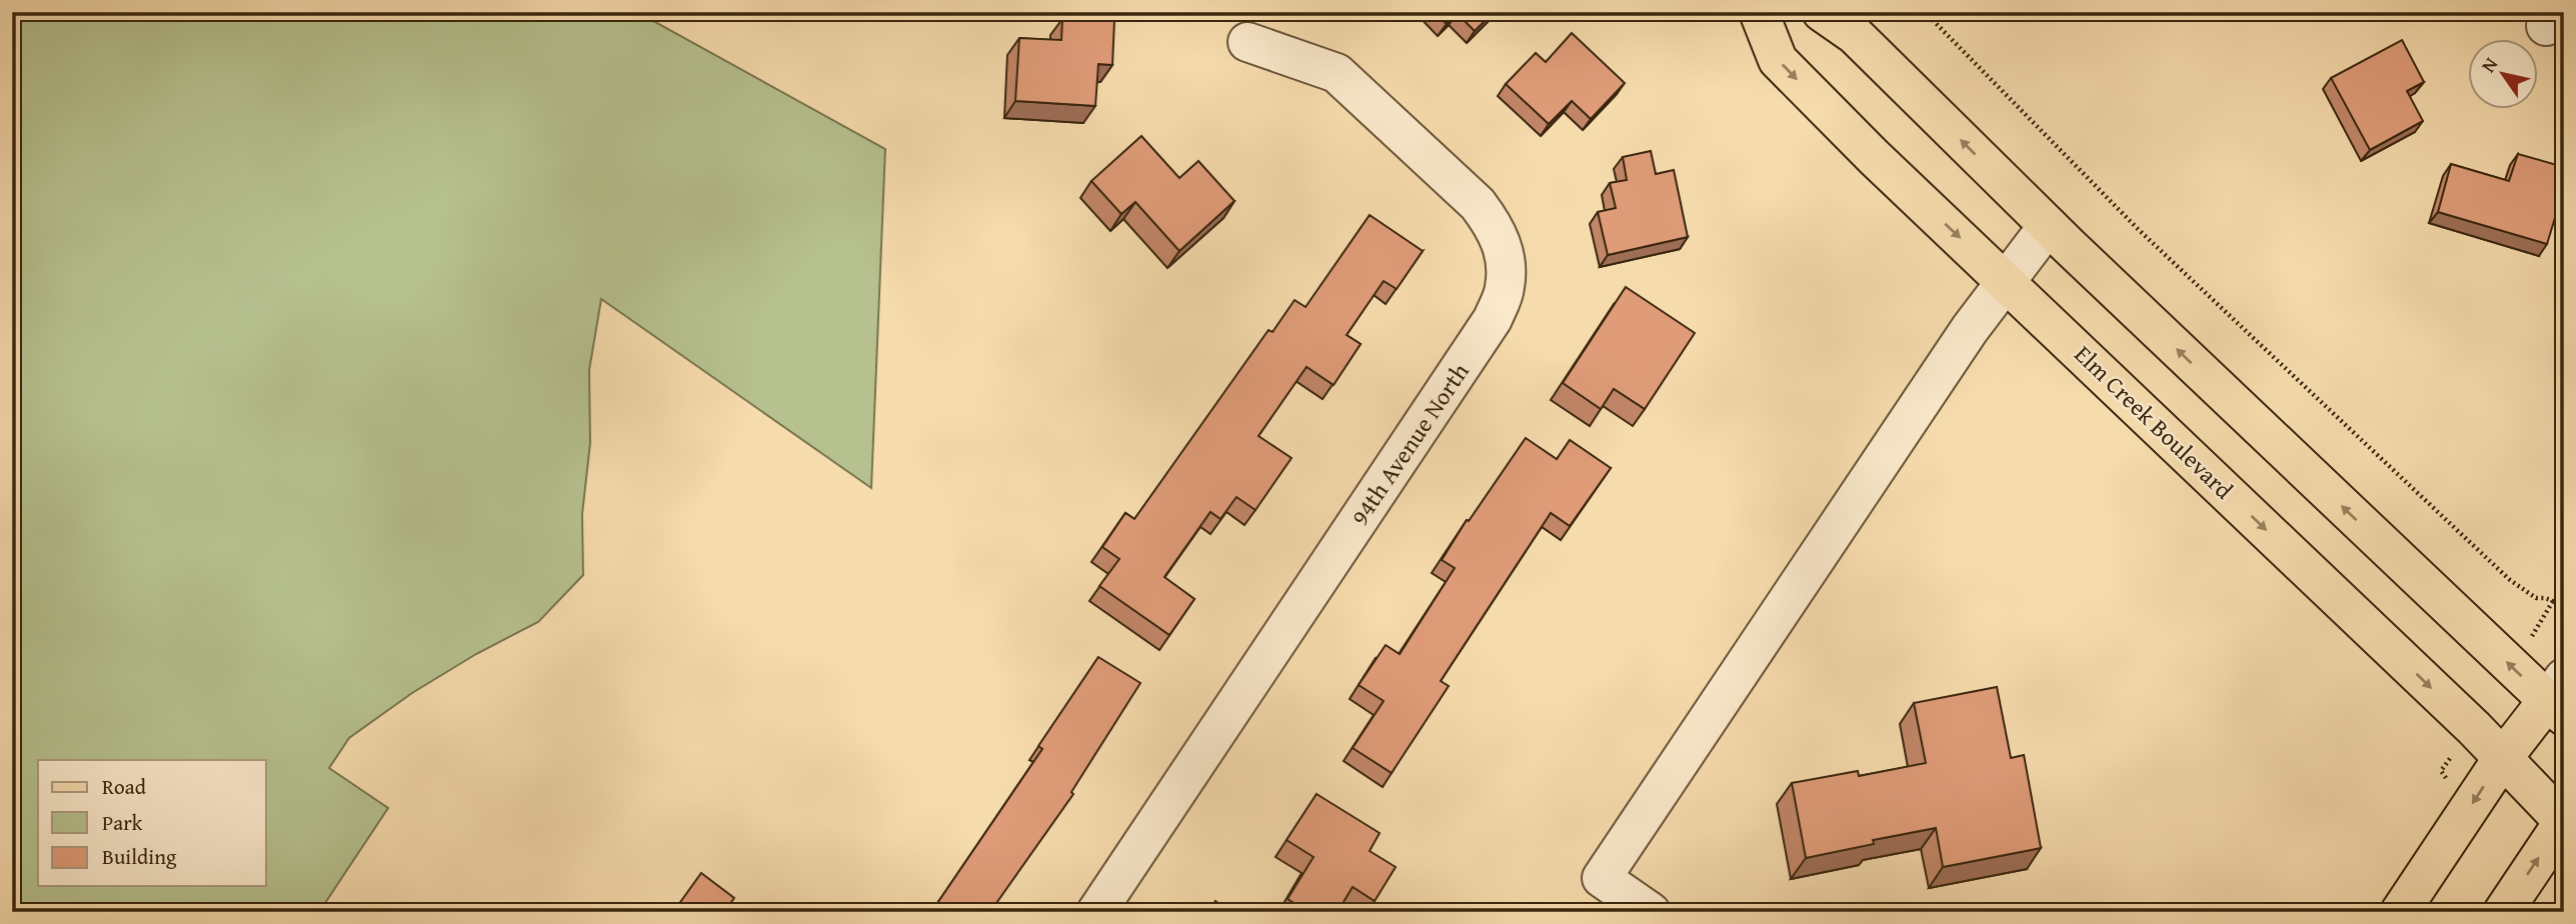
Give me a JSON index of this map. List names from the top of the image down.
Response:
{
  "streets": {
    "main road": ["Elm Creek Boulevard"],
    "street": ["94th Avenue North"]
  },
  "legend": ["Road", "Park", "Building"],
  "north": "top left"
}
